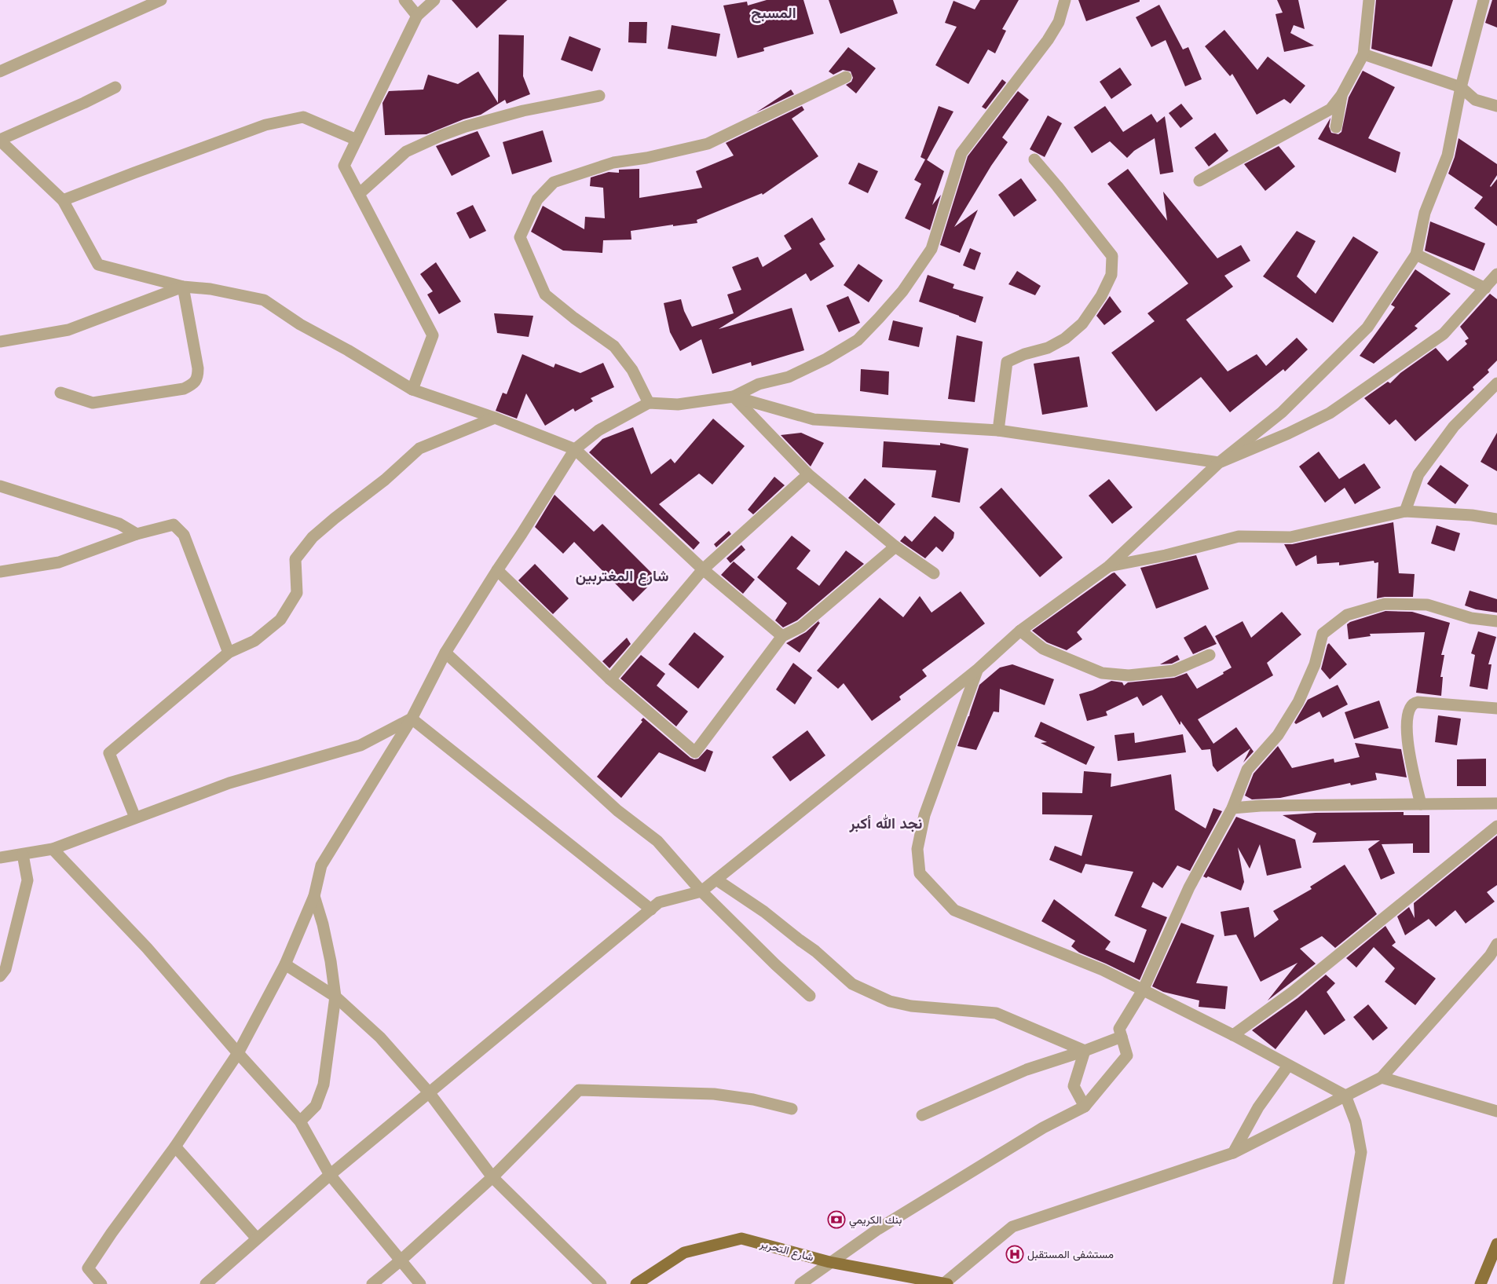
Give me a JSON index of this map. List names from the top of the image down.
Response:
{
  "streets": {
    "main road": ["شارع التحرير"]
  },
  "districts": ["المسبح", "شارع المغتربين", "نجد الله أكبر"],
  "places": {
    "bank": ["بنك الكريمي"],
    "hospital": ["مستشفى المستقبل"]
  }
}
